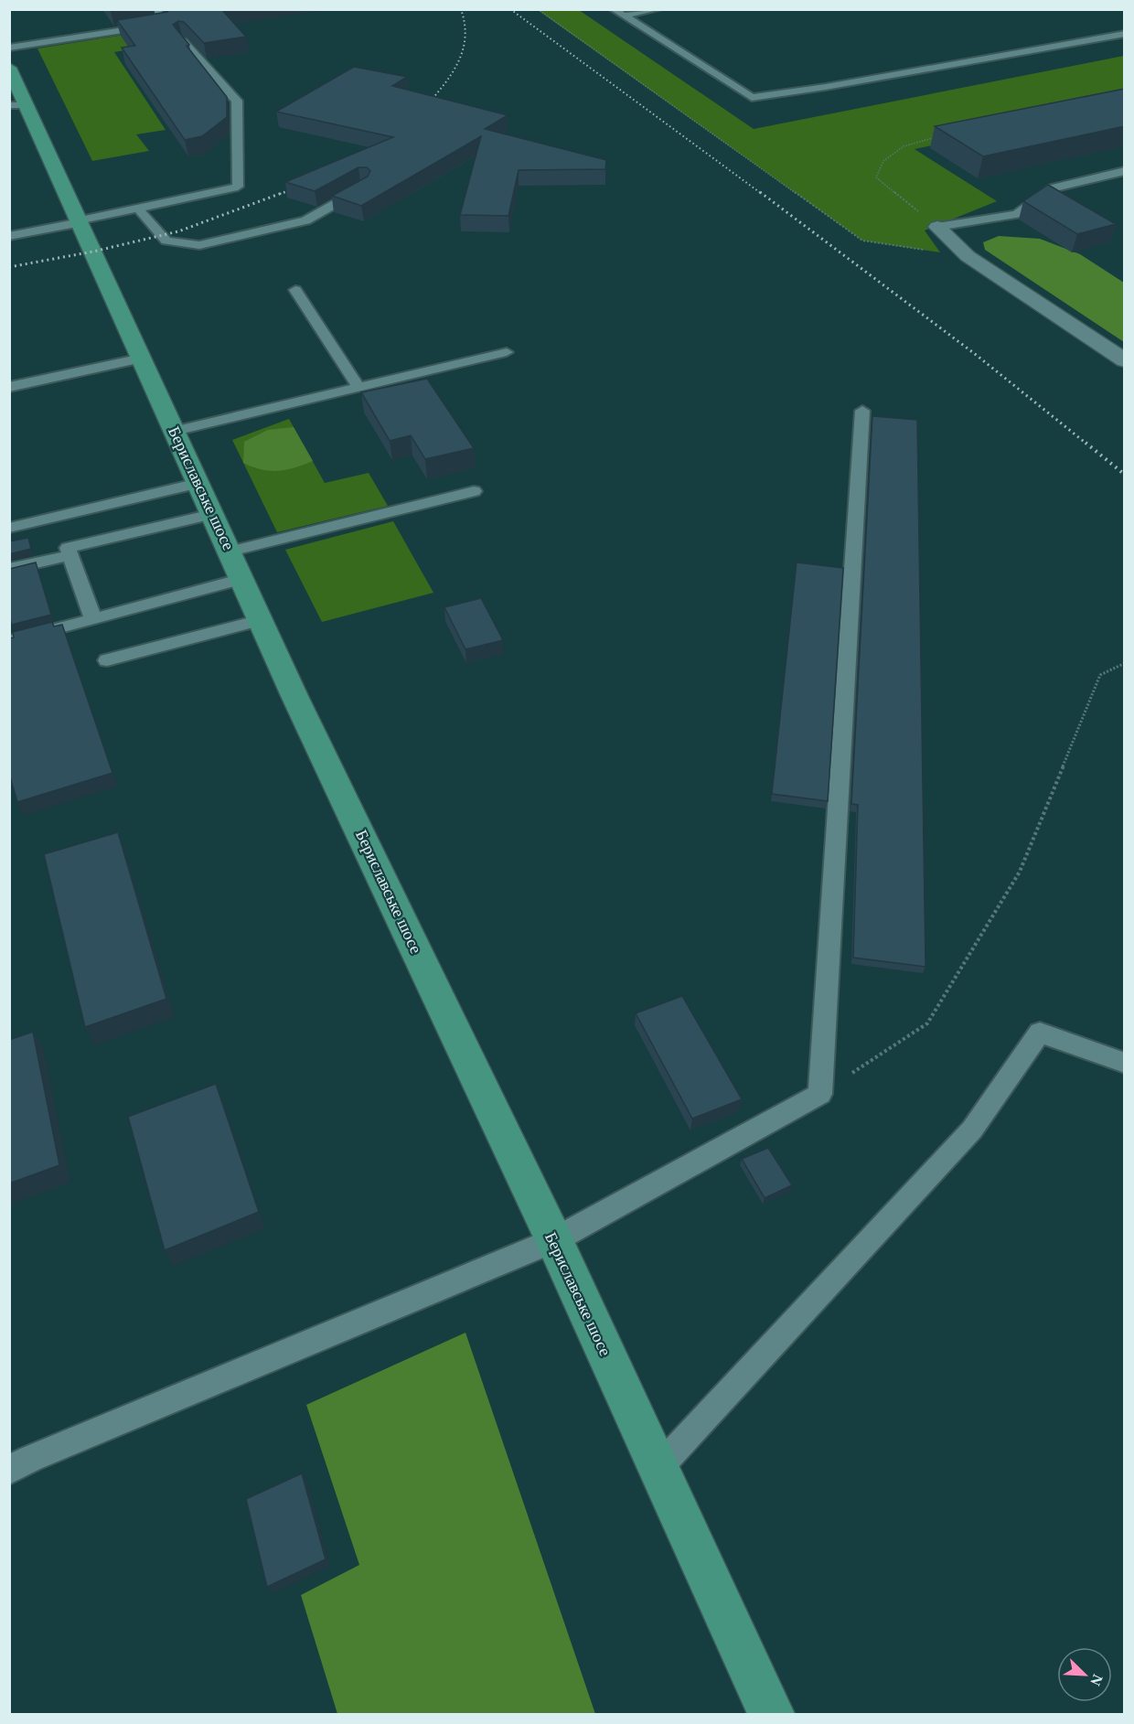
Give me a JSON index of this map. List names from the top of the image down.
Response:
{
  "streets": {
    "main road": ["Бериславське шосе"]
  },
  "north": "bottom right"
}
